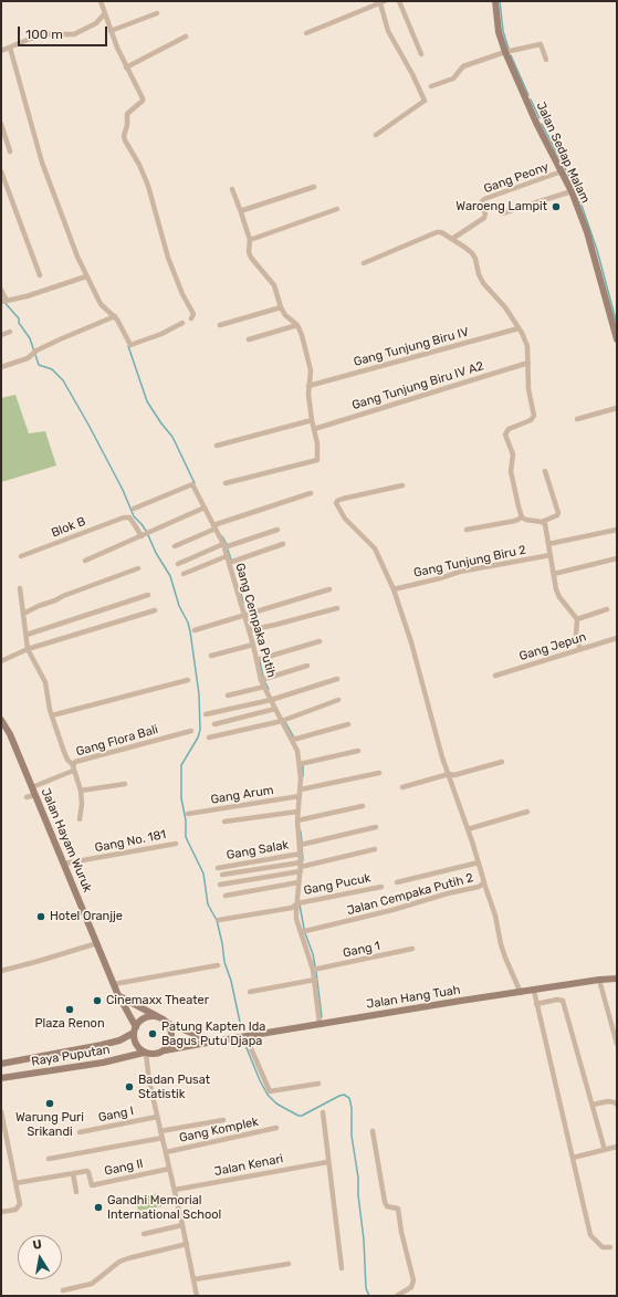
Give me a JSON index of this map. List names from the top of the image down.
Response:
{
  "streets": {
    "main road": [
      "Jalan Sedap Malam",
      "Jalan Hayam Wuruk",
      "Jalan Hang Tuah",
      "Raya Puputan"
    ],
    "street": [
      "Gang Peony",
      "Gang Tunjung Biru IV",
      "Gang Tunjung Biru IV A2",
      "Blok B",
      "Gang Tunjung Biru 2",
      "Gang Cempaka Putih",
      "Gang Jepun",
      "Gang Flora Bali",
      "Gang Arum",
      "Gang No. 181",
      "Gang Salak",
      "Gang Pucuk",
      "Jalan Cempaka Putih 2",
      "Gang 1",
      "Gang I",
      "Gang Komplek",
      "Jalan Kenari",
      "Gang II"
    ]
  },
  "crossings": [
    ["Jalan Sedap Malam", "Gang Peony"],
    ["Gang Tunjung Biru 2", "Jalan Cempaka Putih 2"],
    ["Gang Cempaka Putih", "Gang Arum"],
    ["Gang Cempaka Putih", "Gang Salak"],
    ["Gang Cempaka Putih", "Gang Pucuk"],
    ["Gang Cempaka Putih", "Jalan Cempaka Putih 2"],
    ["Gang Cempaka Putih", "Gang 1"],
    ["Gang Cempaka Putih", "Jalan Hang Tuah"],
    ["Gang Flora Bali", "Jalan Hayam Wuruk"],
    ["Jalan Hayam Wuruk", "Gang No. 181"],
    ["Jalan Hayam Wuruk", "Jalan Hang Tuah"],
    ["Jalan Hayam Wuruk", "Raya Puputan"],
    ["Jalan Hang Tuah", "Raya Puputan"]
  ],
  "places": [
    "Waroeng Lampit",
    "Hotel Oranjje",
    "Cinemaxx Theater",
    "Plaza Renon",
    "Patung Kapten Ida Bagus Putu Djapa",
    "Badan Pusat Statistik",
    "Warung Puri Srikandi",
    "Gandhi Memorial International School"
  ],
  "scale_bar": "100 m",
  "north": "top"
}
